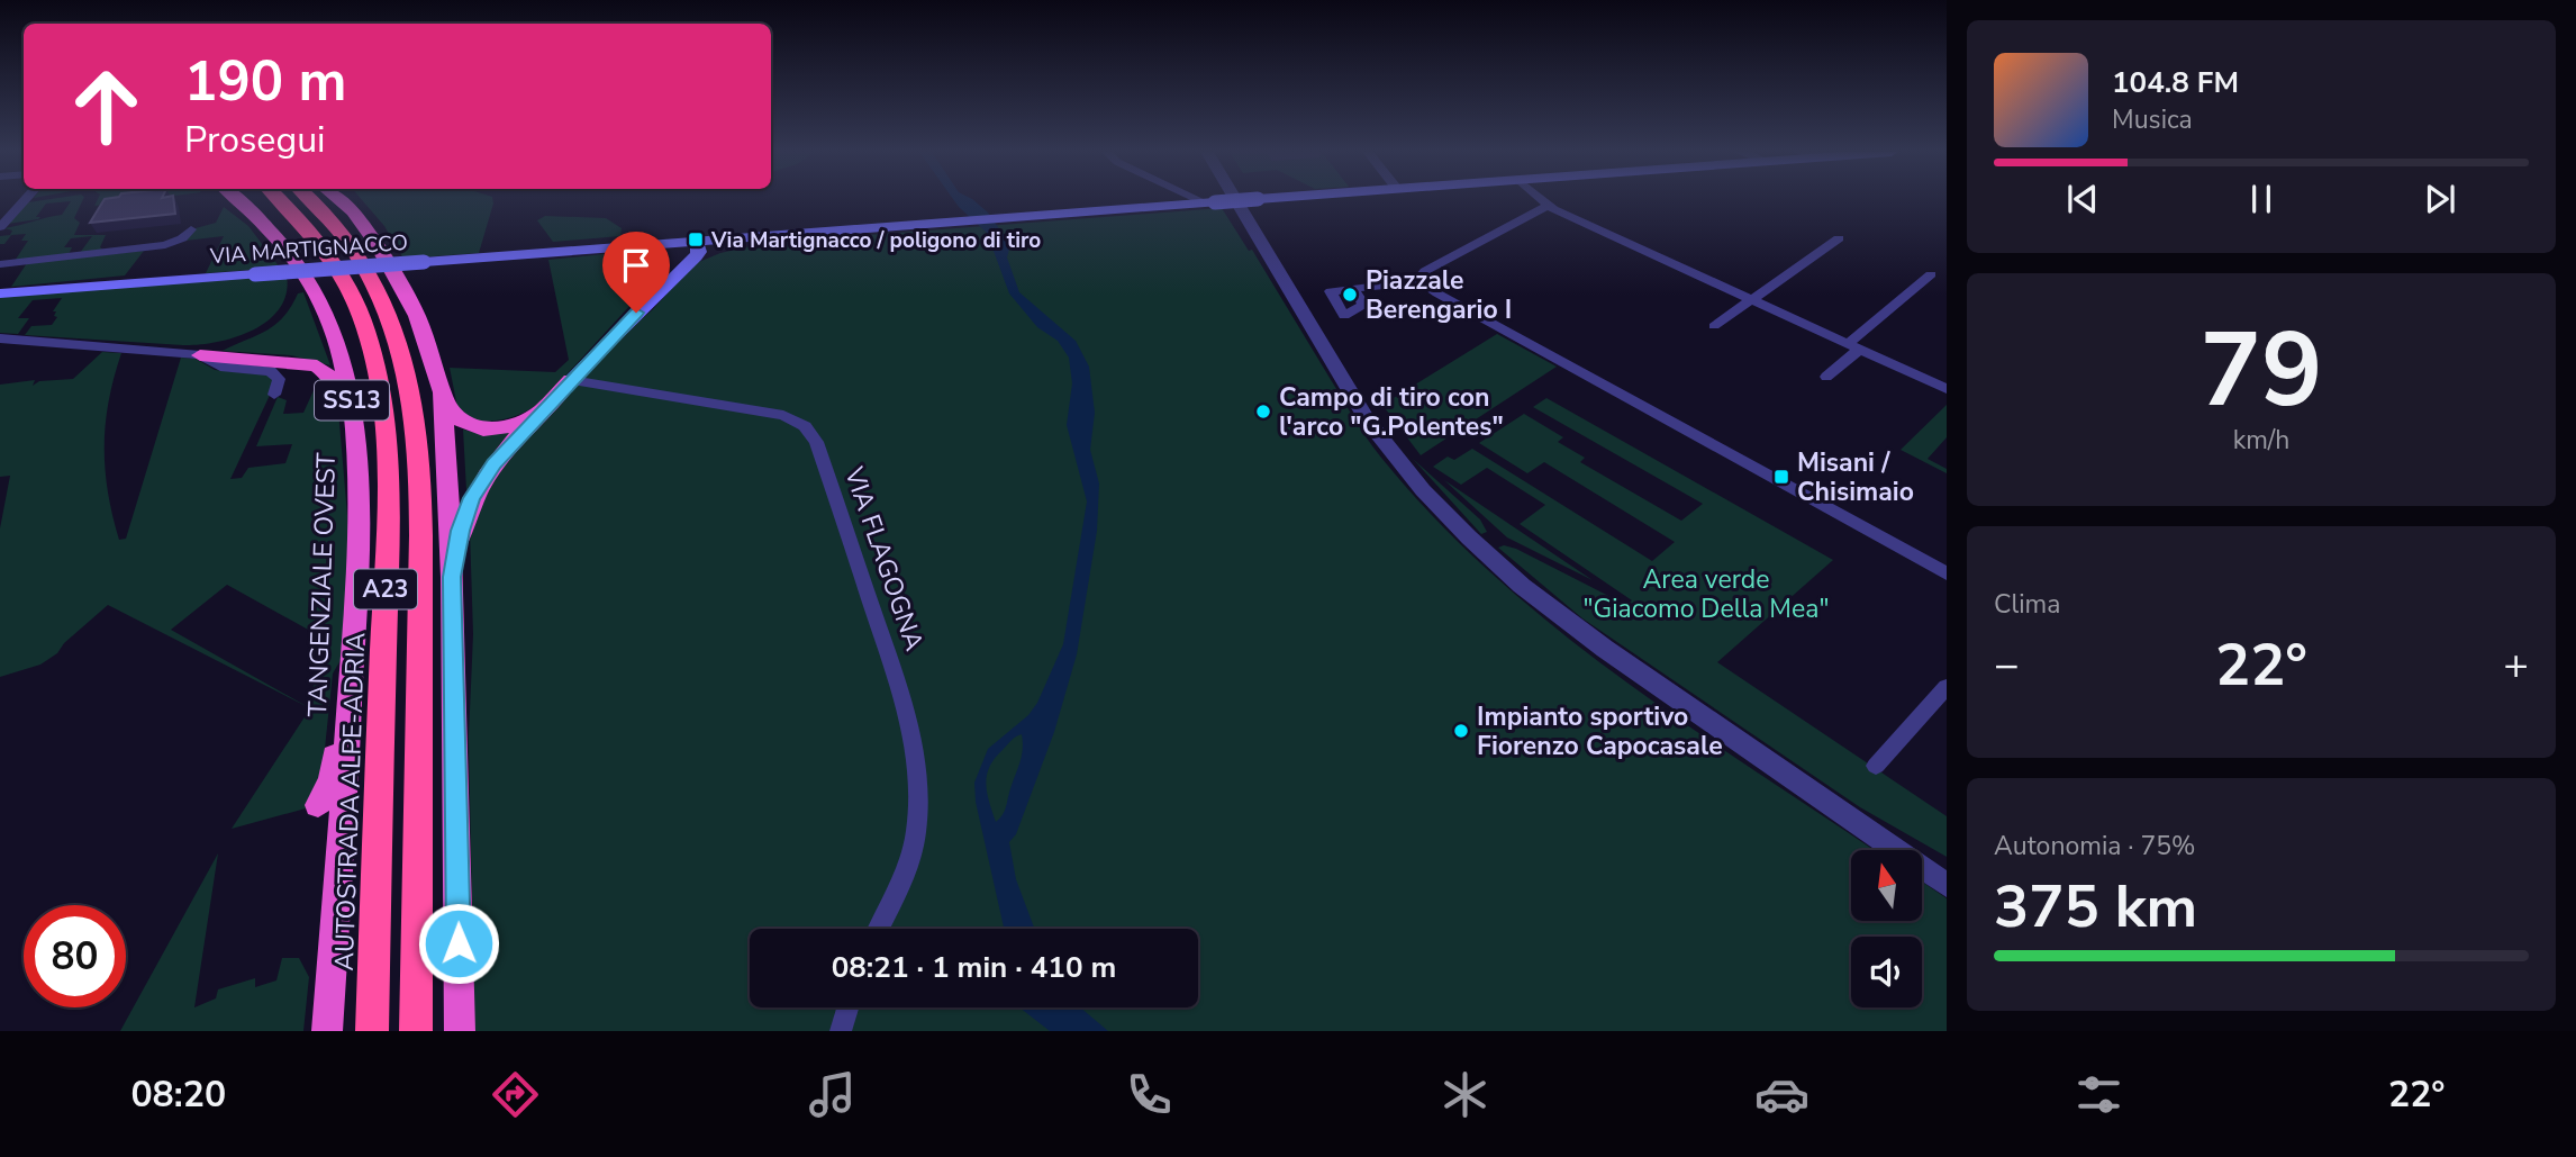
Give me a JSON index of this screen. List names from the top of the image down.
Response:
{
  "streets": {
    "highway": [
      "SS13",
      "TANGENZIALE OVEST",
      "A23",
      "AUTOSTRADA ALPE-ADRIA"
    ],
    "main road": ["VIA MARTIGNACCO"],
    "street": ["VIA FLAGOGNA"]
  },
  "crossings": [
    ["VIA MARTIGNACCO", "VIA FLAGOGNA"]
  ],
  "parks": ["Area verde \"Giacomo Della Mea\""],
  "places": {
    "transit": ["Via Martignacco / poligono di tiro", "Misani / Chisimaio"],
    "other": ["Piazzale Berengario I", "Campo di tiro con l'arco \"G.Polentes\"", "Impianto sportivo Fiorenzo Capocasale"]
  },
  "north": "top",
  "page": {
    "turn": ["190 m", "Prosegui"],
    "song": ["104.8 FM", "Musica"],
    "tile": [
      ["79", "km/h"],
      "Clima",
      ["Autonomia · 75%", "375 km"]
    ],
    "heat": ["−", "22°", "+"],
    "limit": "80",
    "trip": "08:21 · 1 min · 410 m",
    "tabs": ["08:20", "22°"]
  }
}
